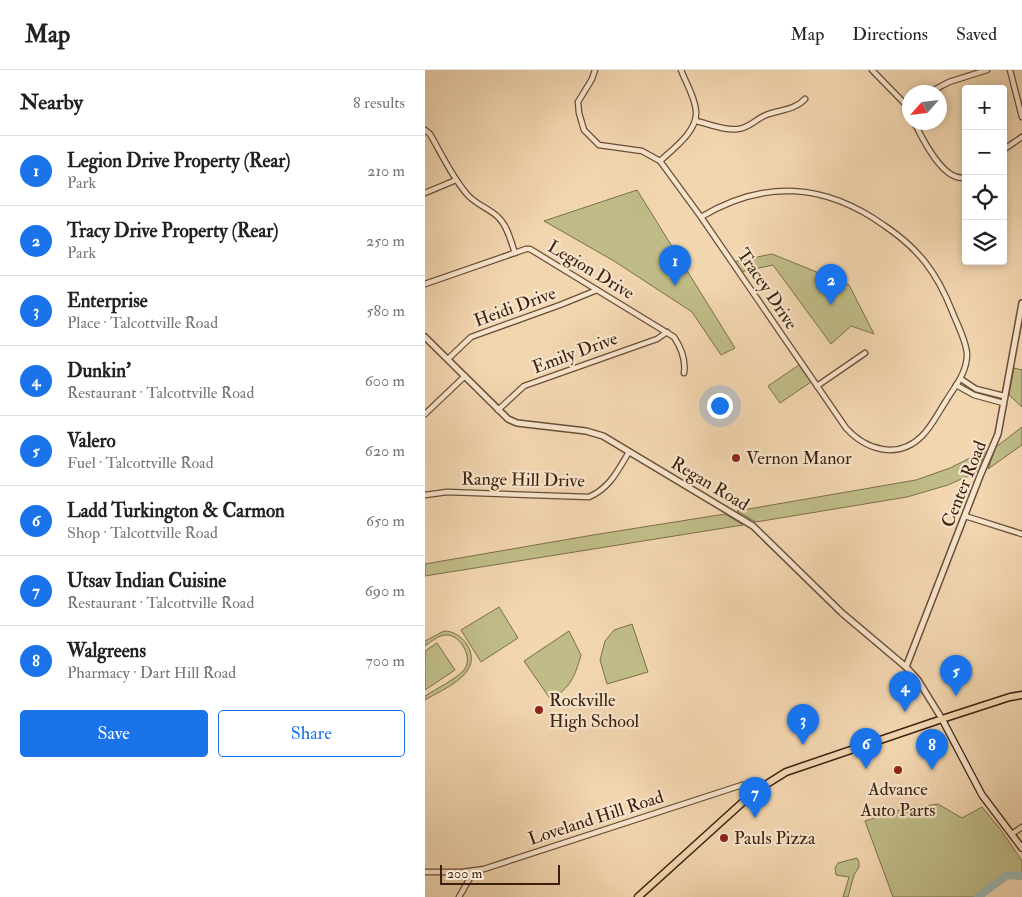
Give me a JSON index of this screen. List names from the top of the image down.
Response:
{
  "streets": {
    "street": [
      "Legion Drive",
      "Tracey Drive",
      "Heidi Drive",
      "Emily Drive",
      "Range Hill Drive",
      "Regan Road",
      "Center Road",
      "Loveland Hill Road"
    ]
  },
  "crossings": [
    ["Legion Drive", "Heidi Drive"],
    ["Legion Drive", "Emily Drive"],
    ["Heidi Drive", "Regan Road"],
    ["Emily Drive", "Regan Road"],
    ["Range Hill Drive", "Regan Road"],
    ["Regan Road", "Center Road"]
  ],
  "places": [
    "Vernon Manor",
    "Rockville High School",
    "Advance Auto Parts",
    "Pauls Pizza"
  ],
  "scale_bar": "200 m",
  "north": "bottom left",
  "page": {
    "header": "Map",
    "nav": ["Map", "Directions", "Saved"],
    "heading": ["Nearby", "8 results"],
    "map_buttons": ["+", "−"],
    "list": [
      {
        "mark": "1",
        "name": "Legion Drive Property (Rear)",
        "note": "Park",
        "value": "210 m"
      },
      {
        "mark": "2",
        "name": "Tracy Drive Property (Rear)",
        "note": "Park",
        "value": "250 m"
      },
      {
        "mark": "3",
        "name": "Enterprise",
        "note": "Place · Talcottville Road",
        "value": "580 m"
      },
      {
        "mark": "4",
        "name": "Dunkin'",
        "note": "Restaurant · Talcottville Road",
        "value": "600 m"
      },
      {
        "mark": "5",
        "name": "Valero",
        "note": "Fuel · Talcottville Road",
        "value": "620 m"
      },
      {
        "mark": "6",
        "name": "Ladd Turkington & Carmon",
        "note": "Shop · Talcottville Road",
        "value": "650 m"
      },
      {
        "mark": "7",
        "name": "Utsav Indian Cuisine",
        "note": "Restaurant · Talcottville Road",
        "value": "690 m"
      },
      {
        "mark": "8",
        "name": "Walgreens",
        "note": "Pharmacy · Dart Hill Road",
        "value": "700 m"
      }
    ],
    "pins": [
      "1",
      "2",
      "5",
      "4",
      "3",
      "6",
      "8",
      "7"
    ],
    "buttons": ["Save", "Share"],
    "scale": "200 m"
  }
}
